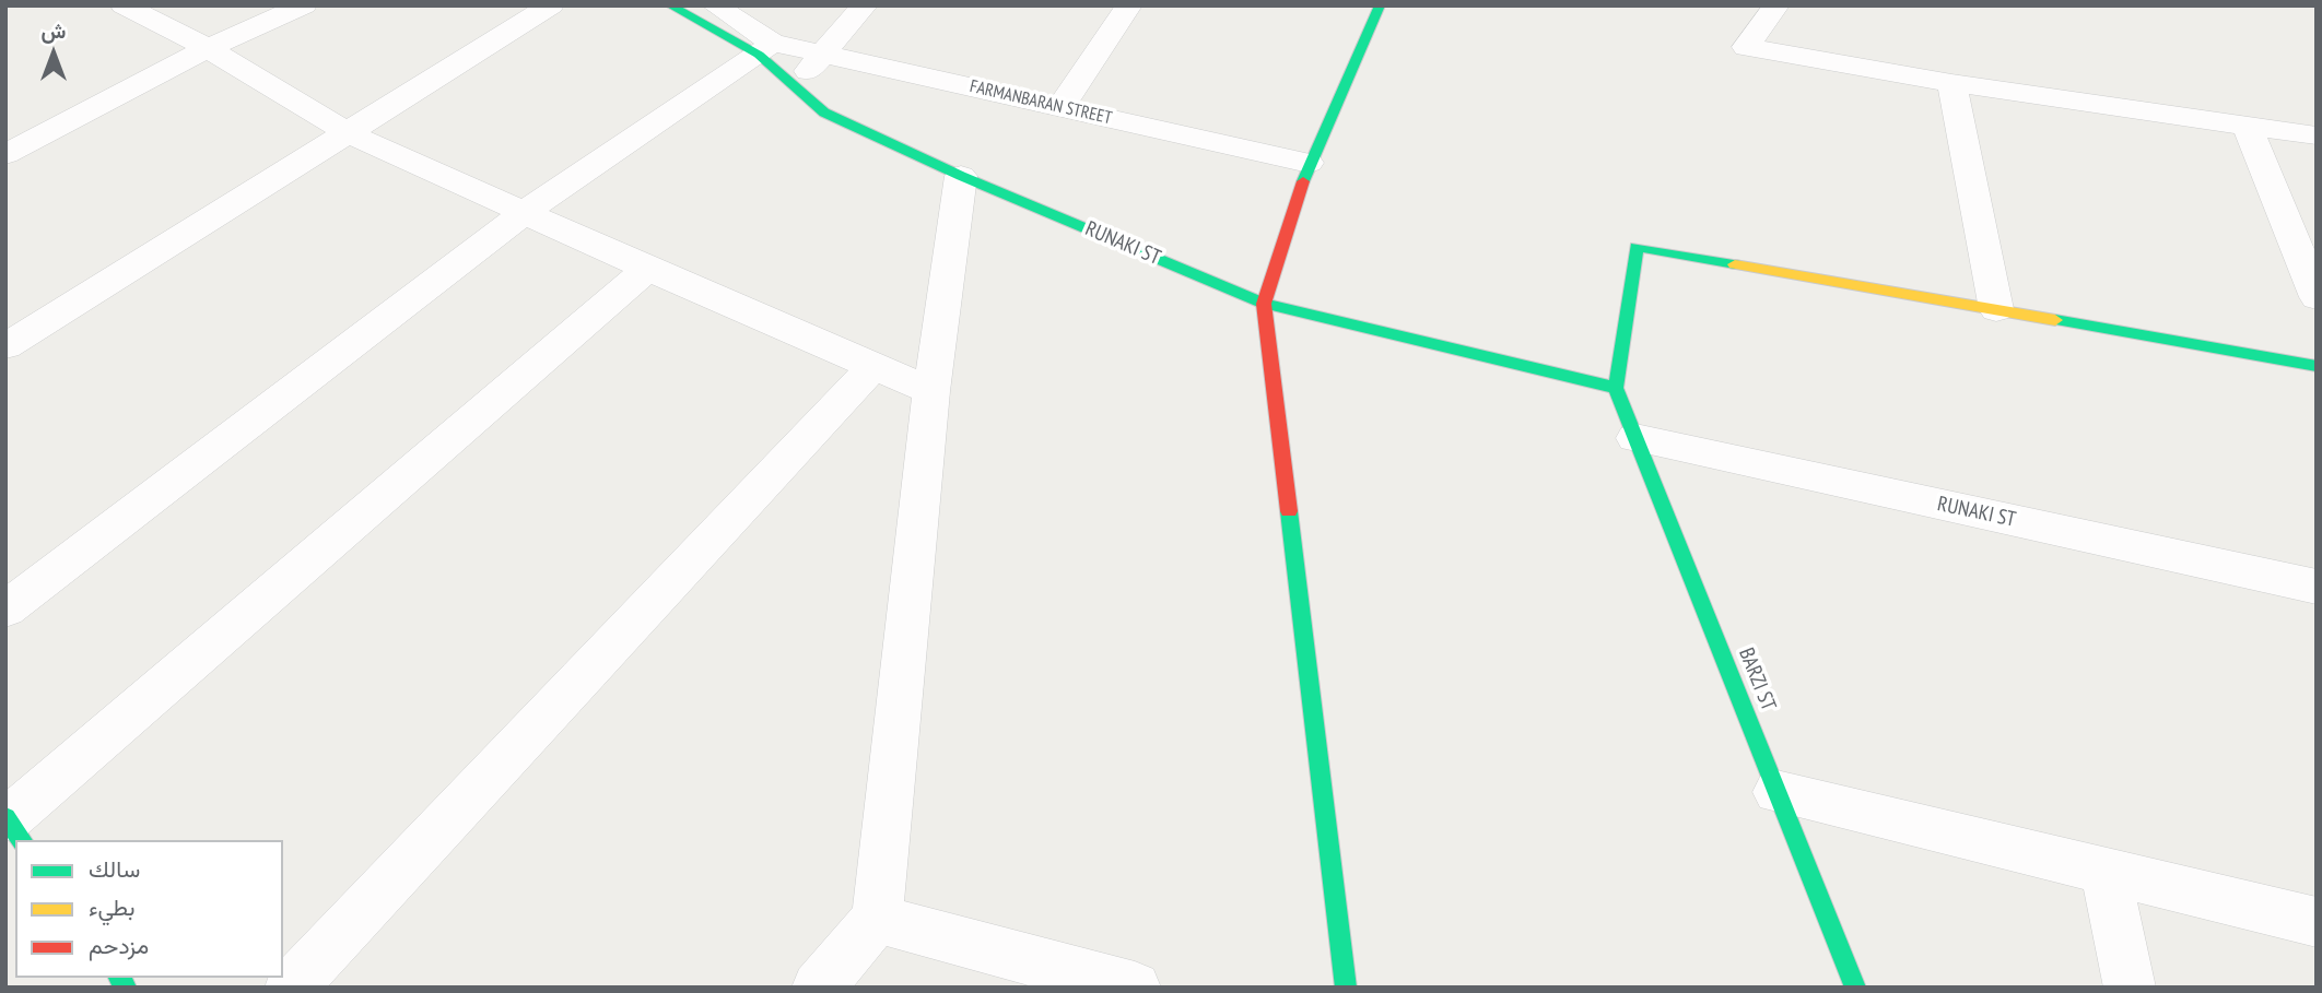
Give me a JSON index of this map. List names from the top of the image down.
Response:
{
  "streets": {
    "street": ["FARMANBARAN STREET", "RUNAKI ST", "BARZI ST"]
  },
  "crossings": [
    ["FARMANBARAN STREET", "RUNAKI ST"],
    ["RUNAKI ST", "BARZI ST"]
  ],
  "legend": ["سالك", "بطيء", "مزدحم"],
  "north": "top"
}
